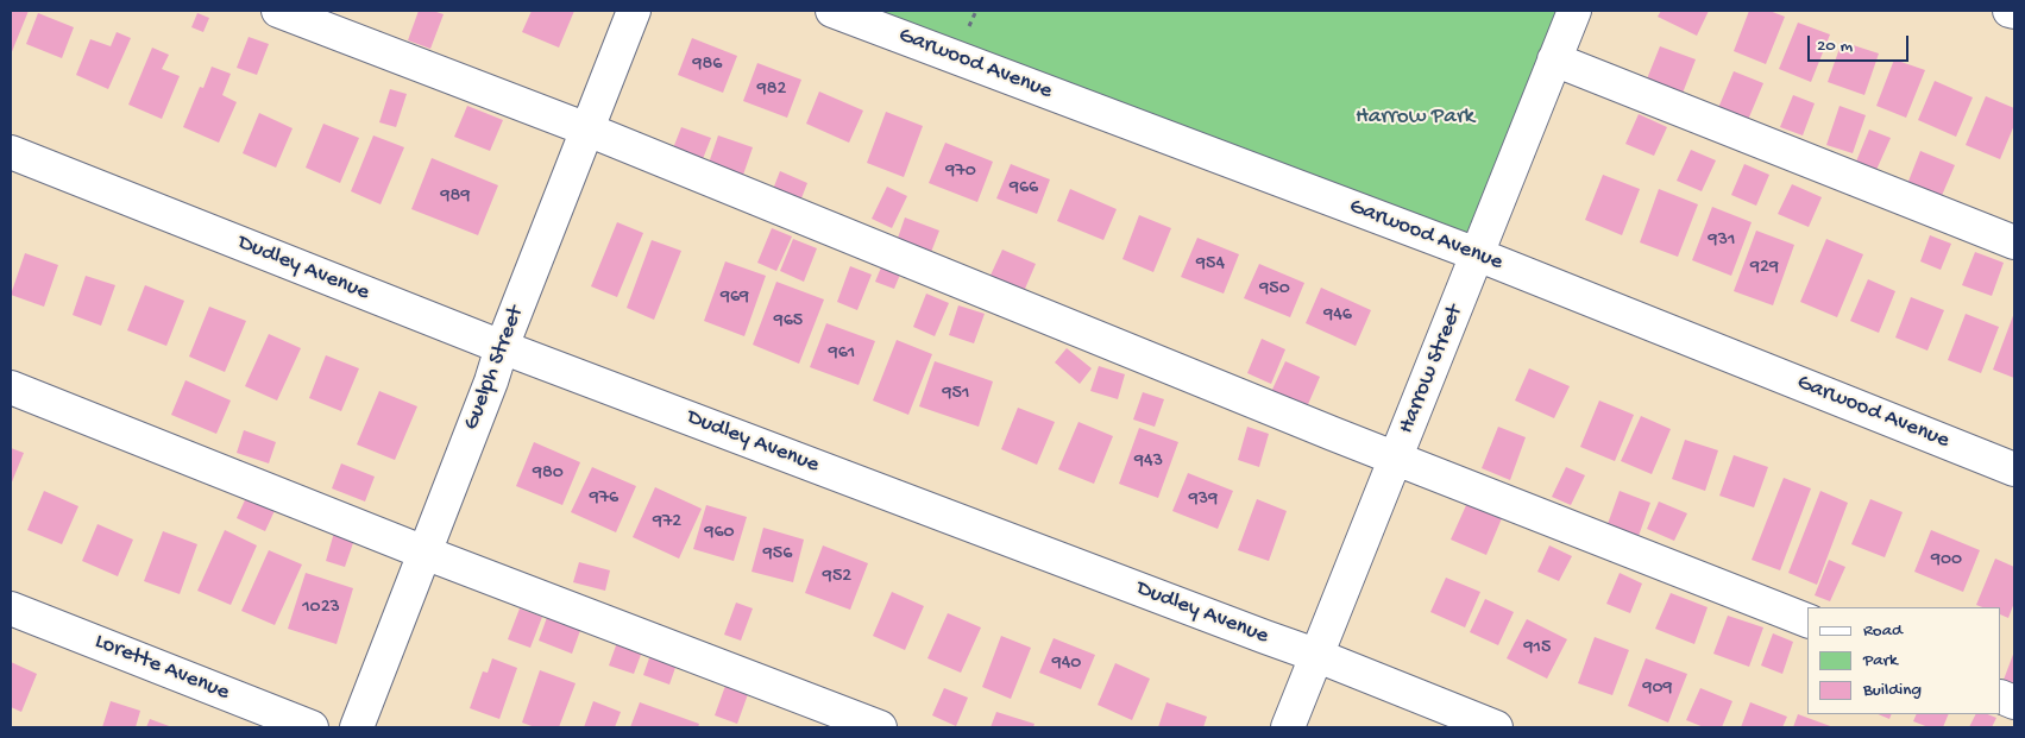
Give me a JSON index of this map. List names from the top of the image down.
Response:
{
  "streets": {
    "street": [
      "Garwood Avenue",
      "Dudley Avenue",
      "Guelph Street",
      "Harrow Street",
      "Lorette Avenue"
    ]
  },
  "crossings": [
    ["Garwood Avenue", "Harrow Street"],
    ["Dudley Avenue", "Guelph Street"],
    ["Dudley Avenue", "Harrow Street"]
  ],
  "parks": ["Harrow Park"],
  "house_numbers": [
    "986",
    "982",
    "970",
    "966",
    "989",
    "931",
    "954",
    "929",
    "950",
    "969",
    "946",
    "965",
    "961",
    "951",
    "943",
    "980",
    "976",
    "939",
    "972",
    "960",
    "956",
    "900",
    "952",
    "1023",
    "915",
    "940",
    "909"
  ],
  "legend": ["Road", "Park", "Building"],
  "scale_bar": "20 m"
}
